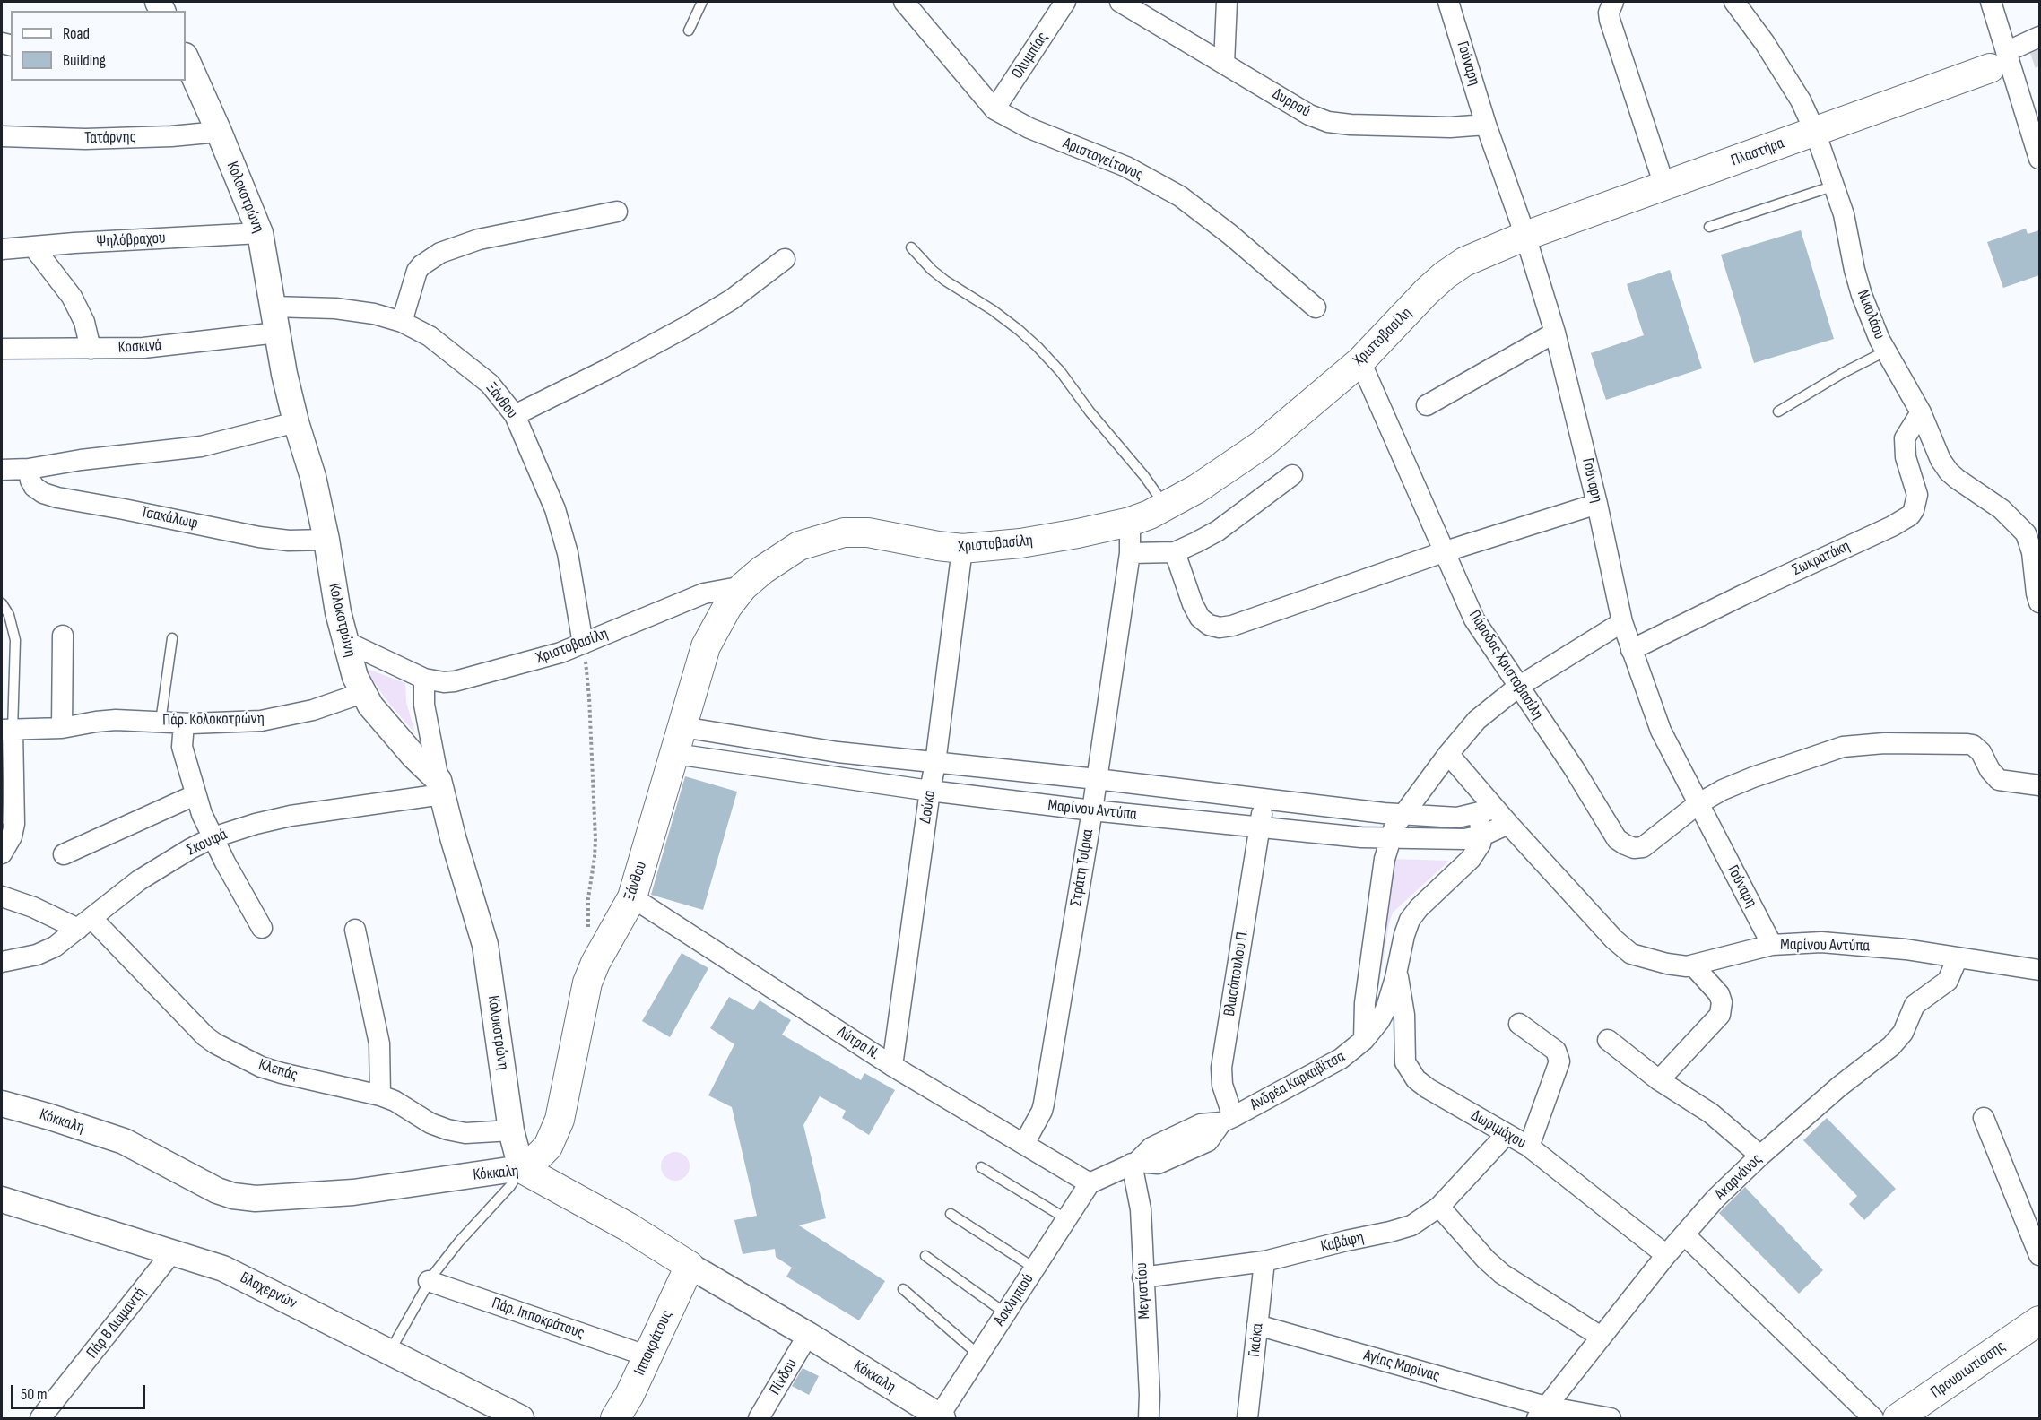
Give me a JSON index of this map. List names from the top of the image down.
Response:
{
  "streets": {
    "main road": [
      "Πλαστήρα",
      "Χριστοβασίλη",
      "Ξάνθου",
      "Κόκκαλη",
      "Ιπποκράτους",
      "Προυσιωτίσσης"
    ],
    "street": [
      "Ολυμπίας",
      "Γούναρη",
      "Δυρρού",
      "Τατάρνης",
      "Αριστογείτονος",
      "Κολοκοτρώνη",
      "Ψηλόβραχου",
      "Νικολάου",
      "Κοσκινά",
      "Τσακάλωφ",
      "Σωκρατάκη",
      "Πάροδος Χριστοβασίλη",
      "Πάρ. Κολοκοτρώνη",
      "Δούκα",
      "Μαρίνου Αντύπα",
      "Σκουφά",
      "Στράτη Τσίρκα",
      "Βλασόπουλου Π.",
      "Λύτρα Ν.",
      "Κλεπάς",
      "Ανδρέα Καρκαβίτσα",
      "Δωριμάχου",
      "Ακαρνάνος",
      "Καβάφη",
      "Βλαχερνών",
      "Μεγιστίου",
      "Ασκληπιού",
      "Πάρ. Ιπποκράτους",
      "Πάρ Β Διαμαντή",
      "Γκιόκα",
      "Αγίας Μαρίνας",
      "Πίνδου"
    ]
  },
  "crossings": [
    ["Ολυμπίας", "Αριστογείτονος"],
    ["Γούναρη", "Δυρρού"],
    ["Γούναρη", "Πλαστήρα"],
    ["Γούναρη", "Χριστοβασίλη"],
    ["Γούναρη", "Σωκρατάκη"],
    ["Γούναρη", "Πάροδος Χριστοβασίλη"],
    ["Γούναρη", "Μαρίνου Αντύπα"],
    ["Τατάρνης", "Κολοκοτρώνη"],
    ["Πλαστήρα", "Νικολάου"],
    ["Πλαστήρα", "Χριστοβασίλη"],
    ["Κολοκοτρώνη", "Ψηλόβραχου"],
    ["Κολοκοτρώνη", "Χριστοβασίλη"],
    ["Κολοκοτρώνη", "Κοσκινά"],
    ["Κολοκοτρώνη", "Ξάνθου"],
    ["Κολοκοτρώνη", "Τσακάλωφ"],
    ["Κολοκοτρώνη", "Πάρ. Κολοκοτρώνη"],
    ["Κολοκοτρώνη", "Σκουφά"],
    ["Κολοκοτρώνη", "Κλεπάς"],
    ["Κολοκοτρώνη", "Κόκκαλη"],
    ["Νικολάου", "Σωκρατάκη"],
    ["Χριστοβασίλη", "Ξάνθου"],
    ["Χριστοβασίλη", "Πάροδος Χριστοβασίλη"],
    ["Χριστοβασίλη", "Δούκα"],
    ["Χριστοβασίλη", "Στράτη Τσίρκα"],
    ["Ξάνθου", "Μαρίνου Αντύπα"],
    ["Ξάνθου", "Λύτρα Ν."],
    ["Ξάνθου", "Κόκκαλη"],
    ["Δούκα", "Μαρίνου Αντύπα"],
    ["Δούκα", "Λύτρα Ν."],
    ["Μαρίνου Αντύπα", "Στράτη Τσίρκα"],
    ["Μαρίνου Αντύπα", "Βλασόπουλου Π."],
    ["Μαρίνου Αντύπα", "Ανδρέα Καρκαβίτσα"],
    ["Μαρίνου Αντύπα", "Ακαρνάνος"],
    ["Σκουφά", "Κλεπάς"],
    ["Στράτη Τσίρκα", "Λύτρα Ν."],
    ["Βλασόπουλου Π.", "Ανδρέα Καρκαβίτσα"],
    ["Λύτρα Ν.", "Ανδρέα Καρκαβίτσα"],
    ["Λύτρα Ν.", "Ασκληπιού"],
    ["Ανδρέα Καρκαβίτσα", "Δωριμάχου"],
    ["Ανδρέα Καρκαβίτσα", "Μεγιστίου"],
    ["Ανδρέα Καρκαβίτσα", "Ασκληπιού"],
    ["Κόκκαλη", "Ασκληπιού"],
    ["Κόκκαλη", "Ιπποκράτους"],
    ["Κόκκαλη", "Πίνδου"],
    ["Δωριμάχου", "Ακαρνάνος"],
    ["Δωριμάχου", "Καβάφη"],
    ["Ακαρνάνος", "Αγίας Μαρίνας"],
    ["Καβάφη", "Μεγιστίου"],
    ["Καβάφη", "Γκιόκα"],
    ["Βλαχερνών", "Πάρ Β Διαμαντή"],
    ["Πάρ. Ιπποκράτους", "Ιπποκράτους"],
    ["Γκιόκα", "Αγίας Μαρίνας"]
  ],
  "legend": ["Road", "Building"],
  "scale_bar": "50 m"
}
